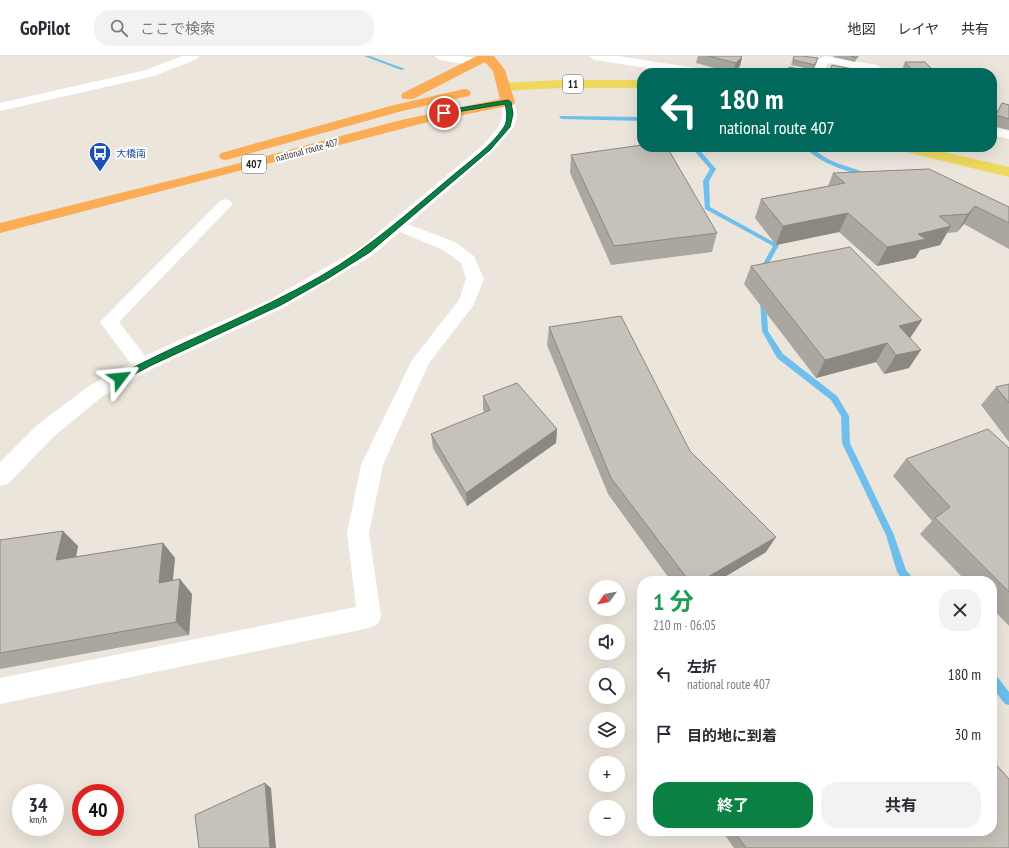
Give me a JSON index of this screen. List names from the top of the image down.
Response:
{
  "streets": {
    "highway": ["national route 407", "407"],
    "main road": ["11"]
  },
  "crossings": [
    ["11", "national route 407"]
  ],
  "places": {
    "bus stop": ["大橋南"]
  },
  "north": "bottom left",
  "page": {
    "header": "GoPilot",
    "search": "ここで検索",
    "nav": ["地図", "レイヤ", "共有"],
    "turn": ["180 m", "national route 407"],
    "heading": ["1 分", "210 m · 06:05"],
    "map_buttons": ["+", "−"],
    "list": [
      {
        "name": "左折",
        "note": "national route 407",
        "value": "180 m"
      },
      {
        "name": "目的地に到着",
        "value": "30 m"
      }
    ],
    "buttons": ["終了", "共有"],
    "speed": "34 km/h",
    "limit": "40"
  }
}
